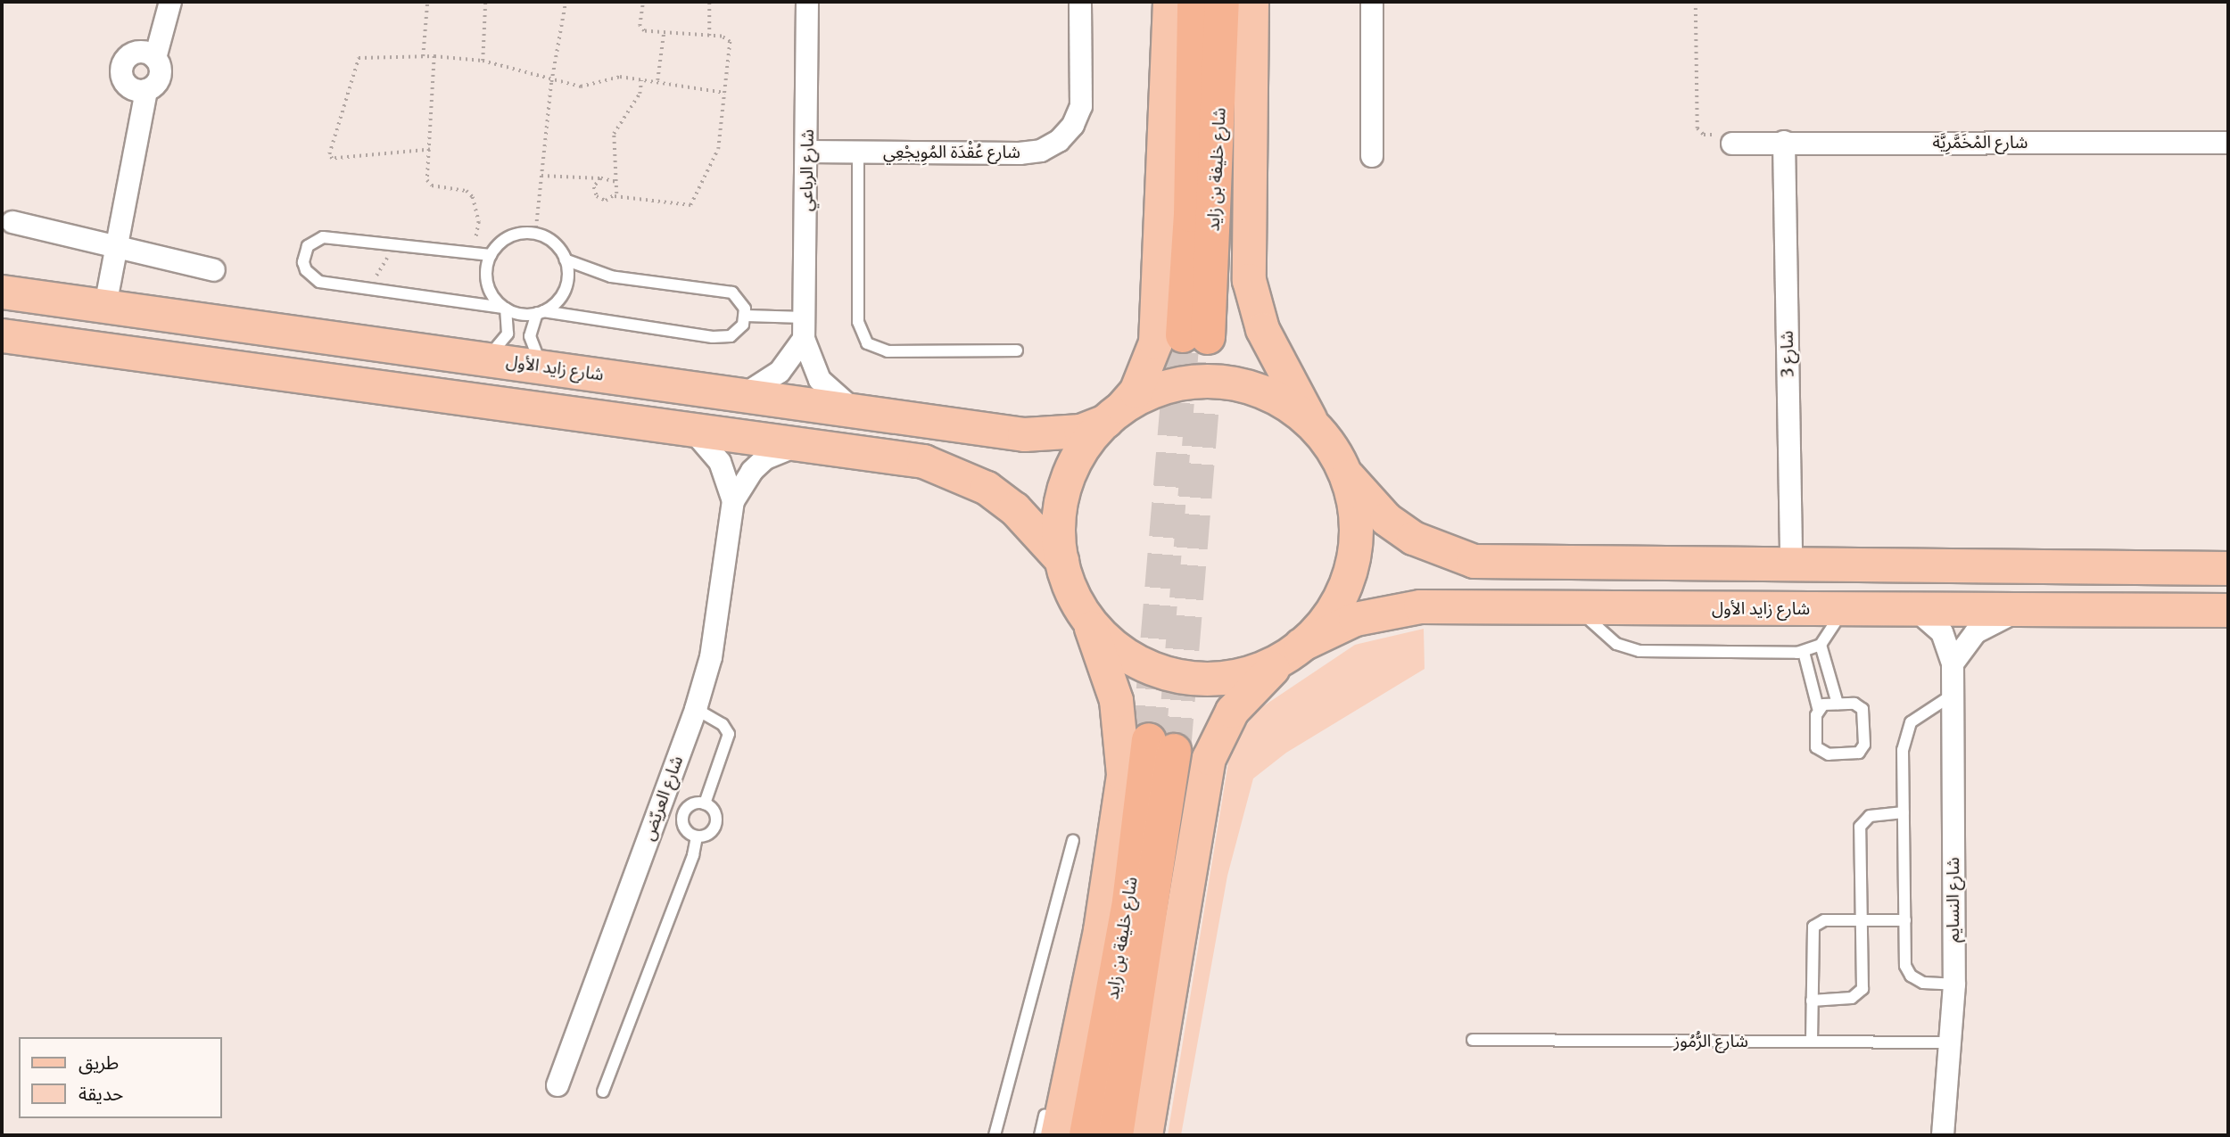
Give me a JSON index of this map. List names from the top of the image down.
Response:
{
  "streets": {
    "highway": ["شارع خليفة بن زايد"],
    "main road": ["شارع زايد الأول"],
    "street": [
      "شارع المْخَمَّرِيَّة",
      "شارع عُقْدَة المُوِيجْعِي",
      "شارع الرباعي",
      "شارع 3",
      "شارع العريّض",
      "شارع النسايم"
    ],
    "lane": ["شارع الرُّمُوز"]
  },
  "crossings": [
    ["شارع المْخَمَّرِيَّة", "شارع 3"],
    ["شارع عُقْدَة المُوِيجْعِي", "شارع الرباعي"],
    ["شارع الرباعي", "شارع زايد الأول"],
    ["شارع زايد الأول", "شارع النسايم"],
    ["شارع النسايم", "شارع الرُّمُوز"]
  ],
  "legend": ["طريق", "حديقة"]
}
